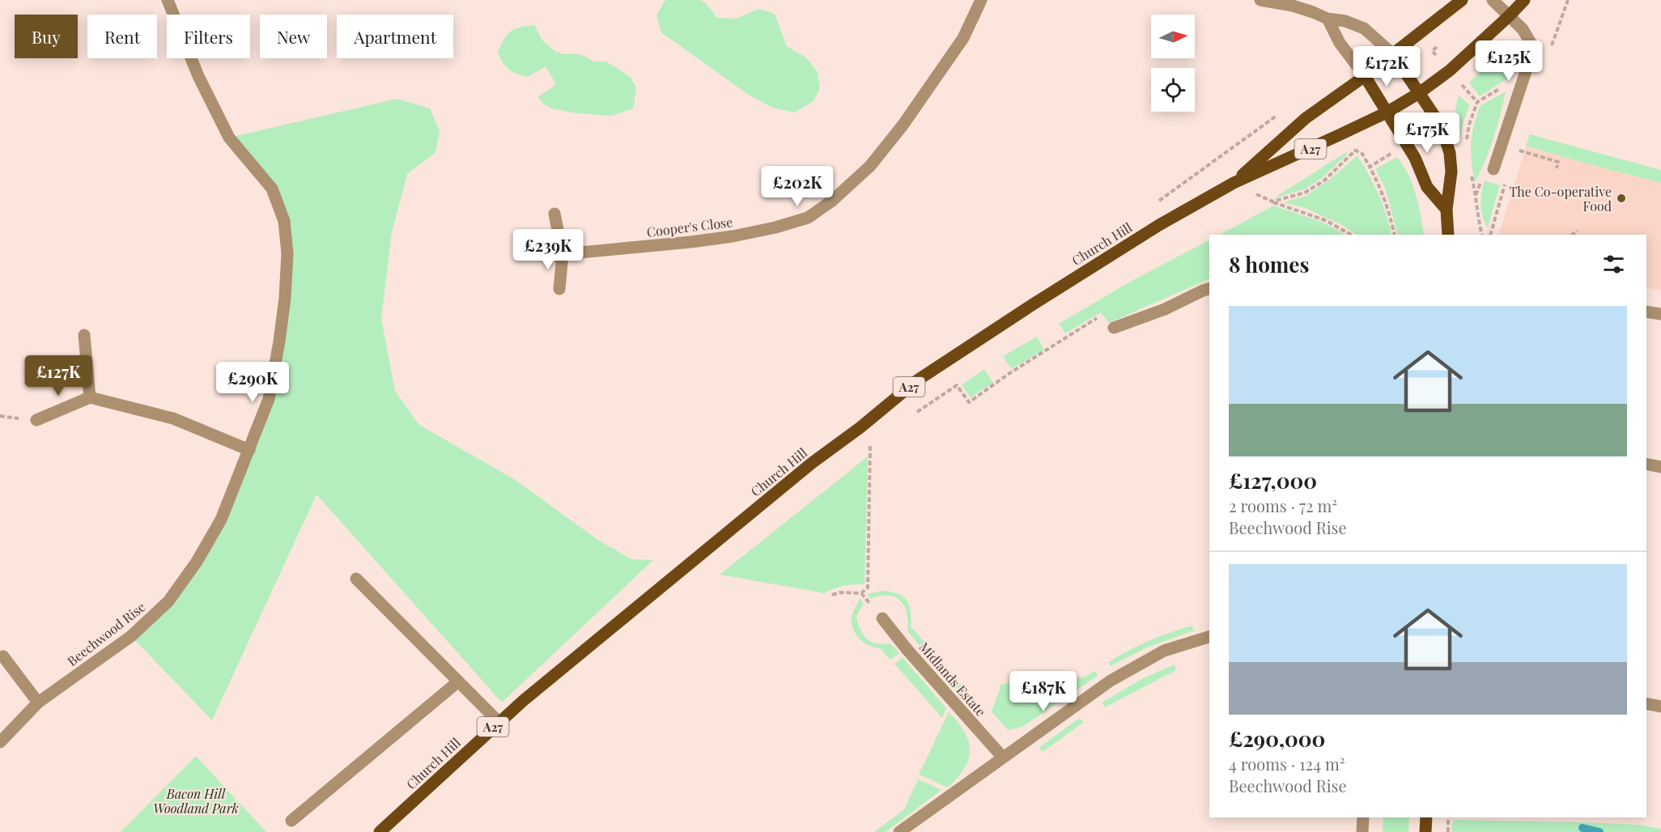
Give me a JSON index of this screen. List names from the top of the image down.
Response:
{
  "streets": {
    "main road": ["A27", "Church Hill"],
    "street": ["Cooper's Close", "Beechwood Rise", "Midlands Estate"]
  },
  "crossings": [
    ["A27", "Church Hill"]
  ],
  "parks": ["Bacon Hill Woodland Park"],
  "places": ["The Co-operative Food"],
  "north": "right",
  "page": {
    "chip": [
      "Buy",
      "Rent",
      "Filters",
      "New",
      "Apartment"
    ],
    "price": [
      "£125K",
      "£172K",
      "£175K",
      "£202K",
      "£239K",
      "£127K",
      "£290K",
      "£187K"
    ],
    "heading": "8 homes",
    "list": [
      {
        "name": "£127,000",
        "note": "2 rooms · 72 m² · Beechwood Rise"
      },
      {
        "name": "£290,000",
        "note": "4 rooms · 124 m² · Beechwood Rise"
      }
    ]
  }
}
